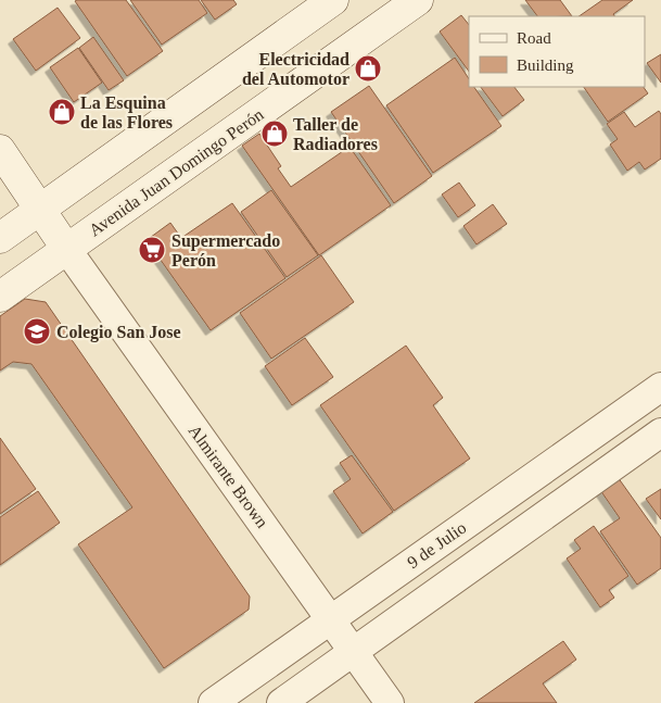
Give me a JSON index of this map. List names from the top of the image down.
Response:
{
  "streets": {
    "main road": ["Avenida Juan Domingo Perón"],
    "street": ["Almirante Brown", "9 de Julio"]
  },
  "crossings": [
    ["Avenida Juan Domingo Perón", "Almirante Brown"],
    ["Almirante Brown", "9 de Julio"]
  ],
  "places": {
    "shop": ["Electricidad del Automotor", "La Esquina de las Flores", "Taller de Radiadores"],
    "supermarket": ["Supermercado Perón"],
    "school or university": ["Colegio San Jose"]
  },
  "legend": ["Road", "Building"]
}
